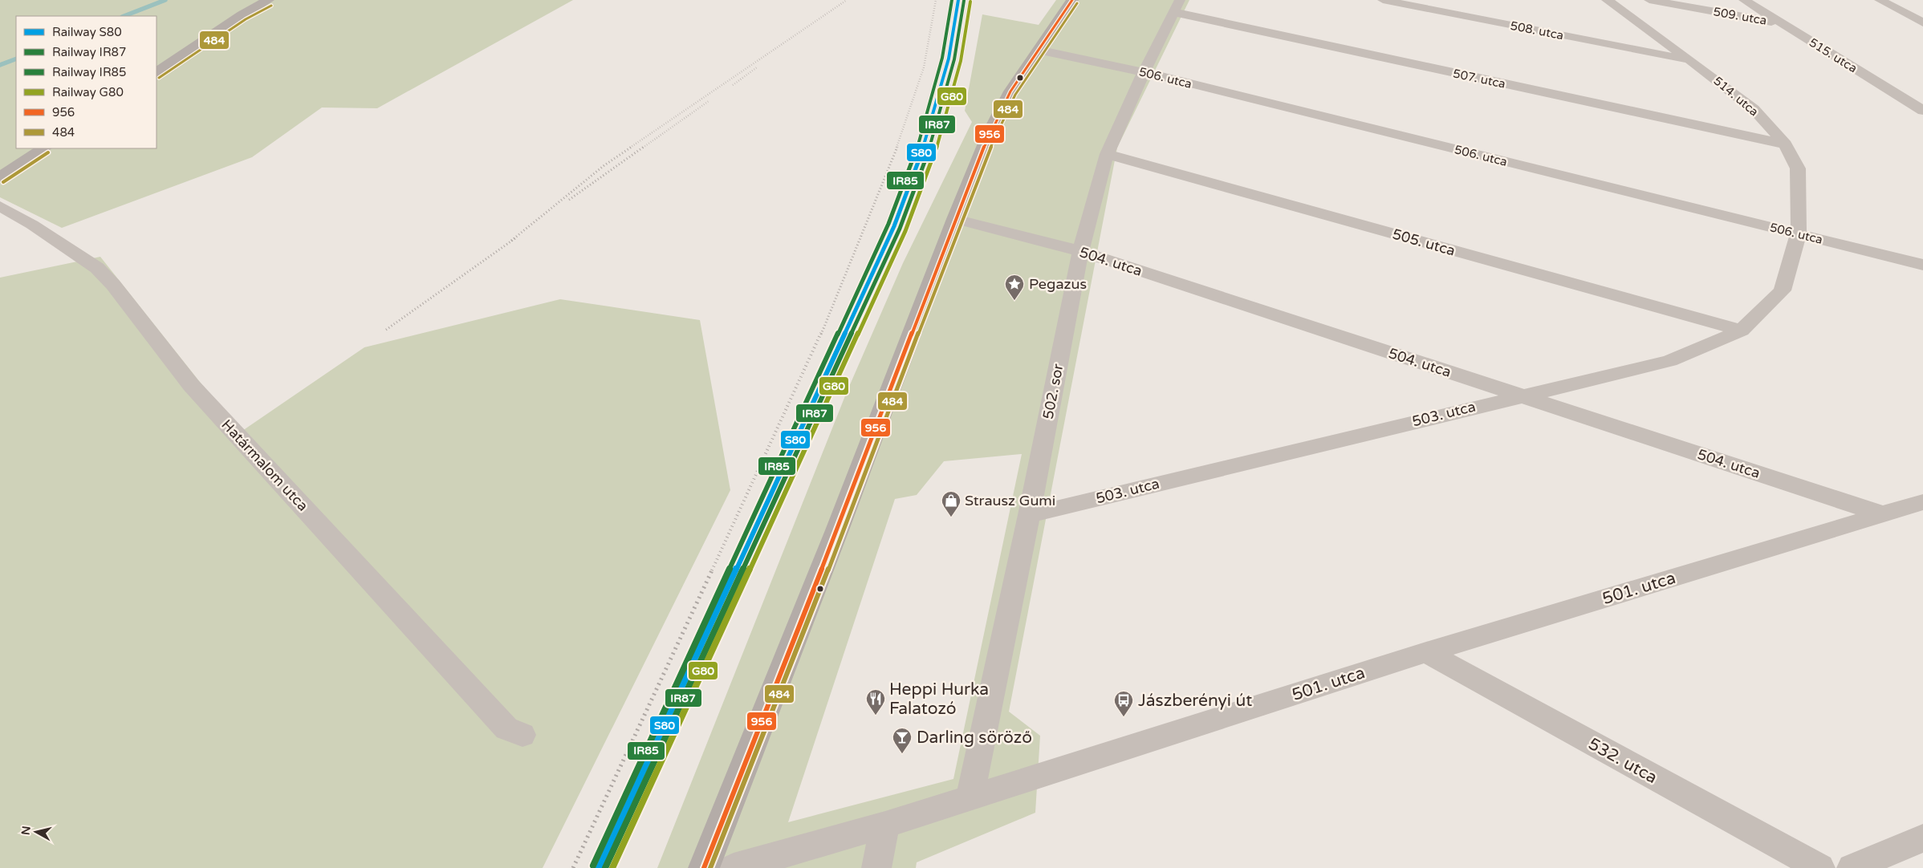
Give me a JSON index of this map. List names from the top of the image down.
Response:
{
  "streets": {
    "street": [
      "509. utca",
      "508. utca",
      "515. utca",
      "506. utca",
      "507. utca",
      "514. utca",
      "505. utca",
      "504. utca",
      "502. sor",
      "503. utca",
      "Határmalom utca",
      "501. utca",
      "532. utca"
    ]
  },
  "crossings": [
    ["509. utca", "515. utca"],
    ["508. utca", "514. utca"],
    ["506. utca", "514. utca"],
    ["506. utca", "502. sor"],
    ["506. utca", "503. utca"],
    ["507. utca", "514. utca"],
    ["507. utca", "502. sor"],
    ["514. utca", "503. utca"],
    ["505. utca", "502. sor"],
    ["505. utca", "503. utca"],
    ["504. utca", "502. sor"],
    ["504. utca", "503. utca"],
    ["504. utca", "501. utca"],
    ["502. sor", "503. utca"],
    ["502. sor", "501. utca"],
    ["501. utca", "532. utca"]
  ],
  "places": {
    "place": ["Pegazus"],
    "shop": ["Strausz Gumi"],
    "restaurant": ["Heppi Hurka Falatozó"],
    "bus stop": ["Jászberényi út"],
    "bar": ["Darling söröző"]
  },
  "lines": [
    "rail line S80",
    "rail line IR85",
    "transit line 956",
    "rail line IR87",
    "rail line G80",
    "transit line 484"
  ],
  "legend": [
    "Railway S80",
    "Railway IR87",
    "Railway IR85",
    "Railway G80",
    "956",
    "484"
  ],
  "north": "left"
}
